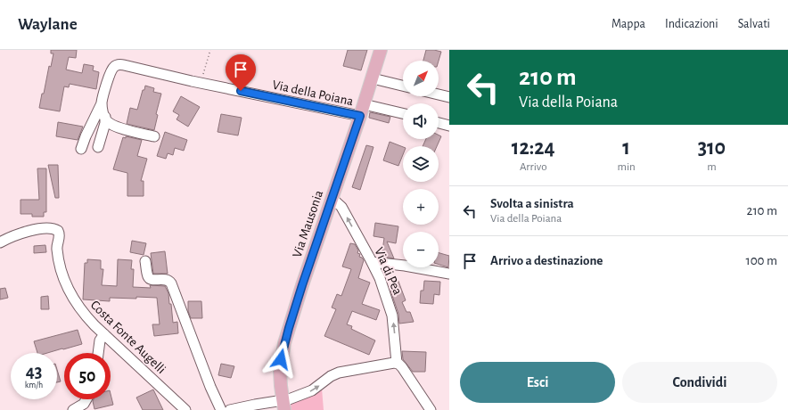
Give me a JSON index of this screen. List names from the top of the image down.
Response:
{
  "streets": {
    "main road": ["Via Mausonia"],
    "street": ["Via della Poiana", "Via di Pea", "Costa Fonte Augelli"]
  },
  "crossings": [
    ["Via della Poiana", "Via Mausonia"],
    ["Via Mausonia", "Via di Pea"]
  ],
  "one_way": ["Via di Pea"],
  "north": "top right",
  "page": {
    "header": "Waylane",
    "nav": ["Mappa", "Indicazioni", "Salvati"],
    "turn": ["210 m", "Via della Poiana"],
    "map_buttons": ["+", "−"],
    "eta": [
      "12:24",
      "Arrivo",
      "1",
      "min",
      "310",
      "m"
    ],
    "list": [
      {
        "name": "Svolta a sinistra",
        "note": "Via della Poiana",
        "value": "210 m"
      },
      {
        "name": "Arrivo a destinazione",
        "value": "100 m"
      }
    ],
    "speed": "43 km/h",
    "limit": "50",
    "buttons": ["Esci", "Condividi"]
  }
}
